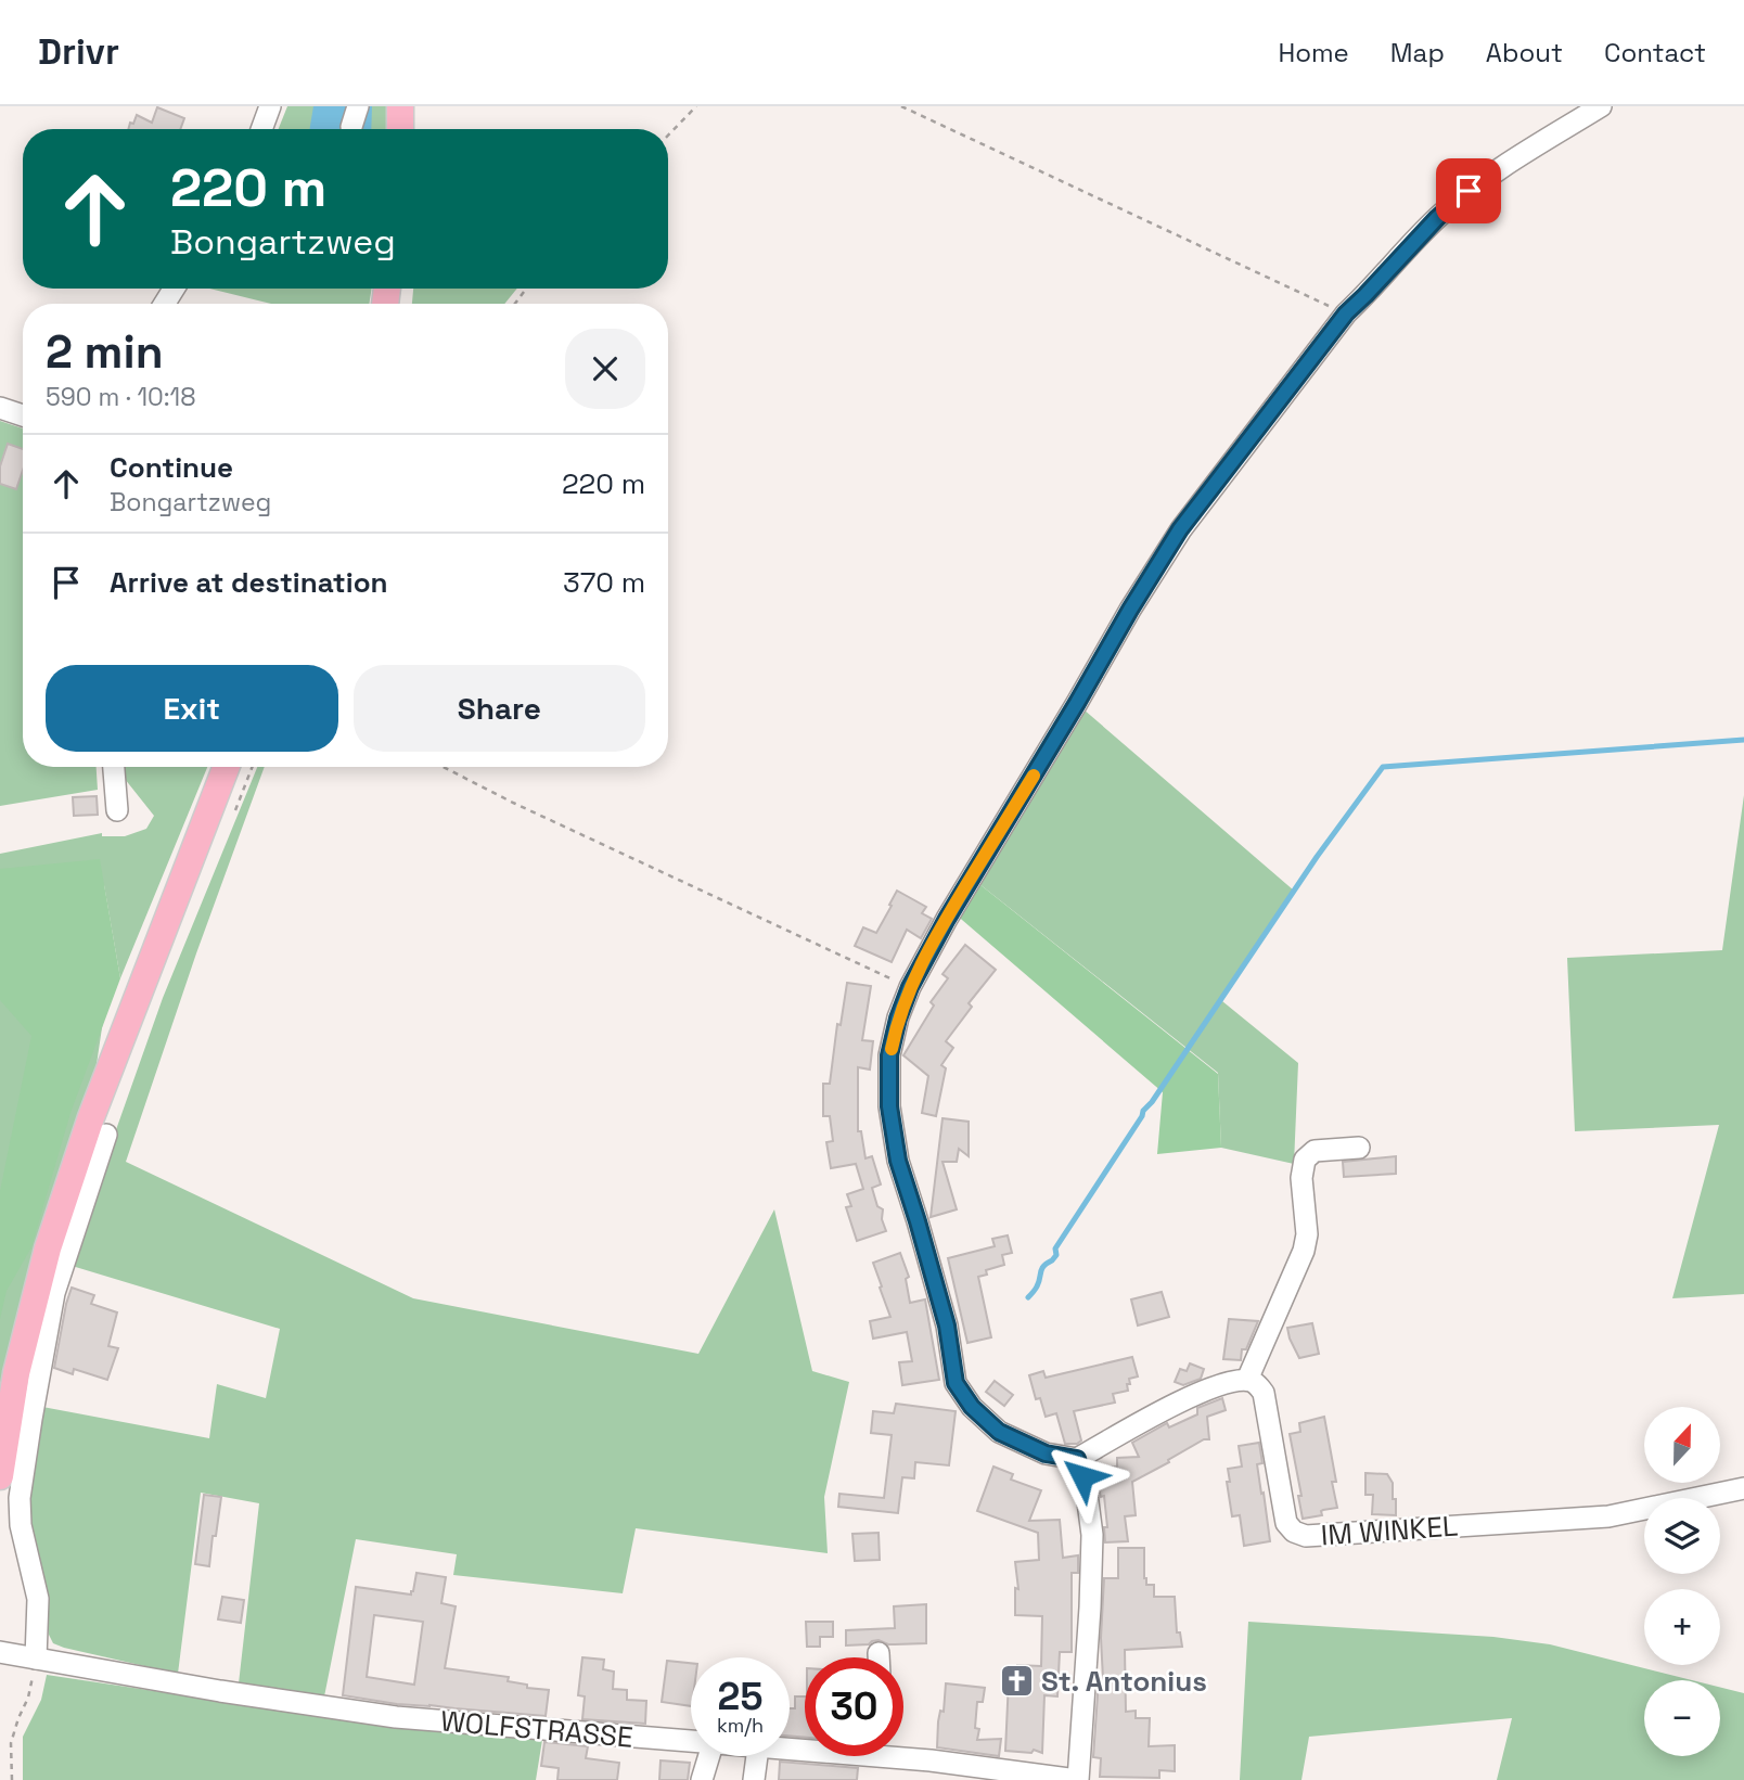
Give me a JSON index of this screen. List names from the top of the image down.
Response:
{
  "streets": {
    "street": ["IM WINKEL", "WOLFSTRASSE"]
  },
  "places": {
    "church": ["St. Antonius"]
  },
  "north": "top",
  "page": {
    "header": "Drivr",
    "nav": [
      "Home",
      "Map",
      "About",
      "Contact"
    ],
    "turn": ["220 m", "Bongartzweg"],
    "heading": ["2 min", "590 m · 10:18"],
    "list": [
      {
        "name": "Continue",
        "note": "Bongartzweg",
        "value": "220 m"
      },
      {
        "name": "Arrive at destination",
        "value": "370 m"
      }
    ],
    "buttons": ["Exit", "Share"],
    "map_buttons": ["+", "−"],
    "speed": "25 km/h",
    "limit": "30"
  }
}
